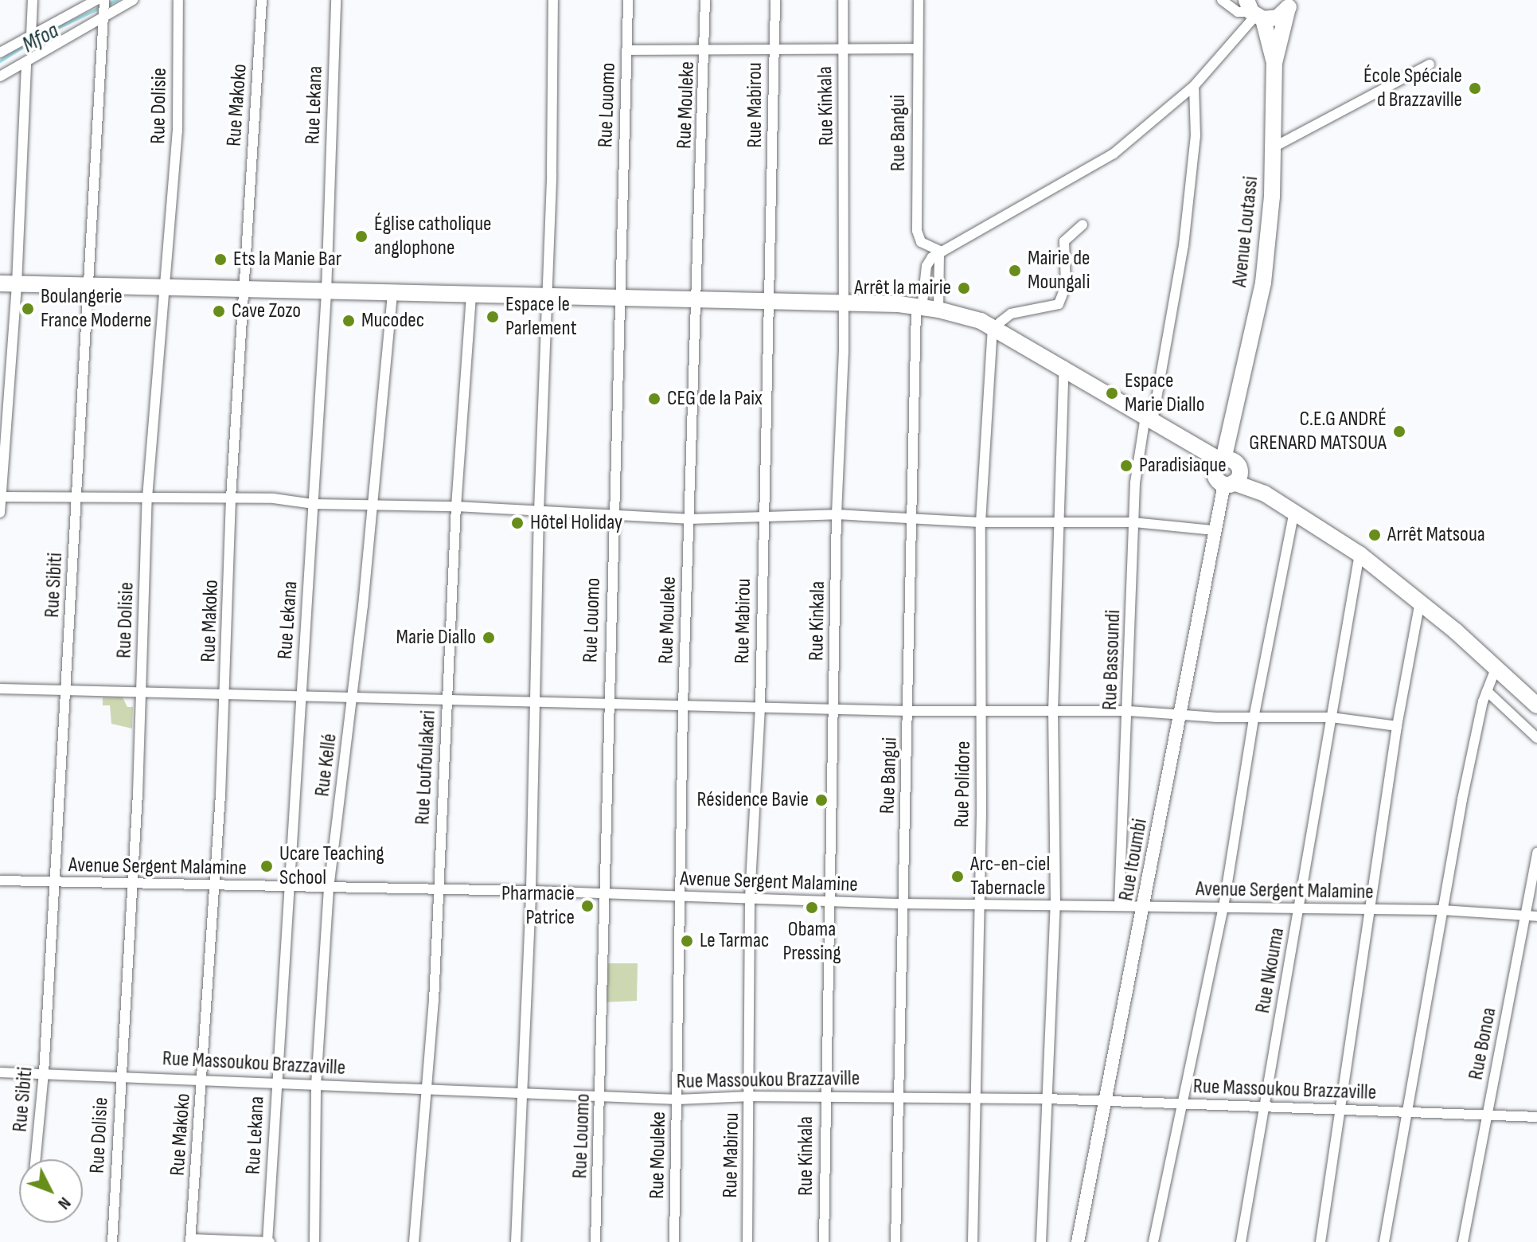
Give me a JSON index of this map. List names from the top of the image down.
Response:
{
  "streets": {
    "main road": ["Avenue Loutassi"],
    "street": [
      "Rue Makoko",
      "Rue Lekana",
      "Rue Louomo",
      "Rue Mouleke",
      "Rue Mabirou",
      "Rue Dolisie",
      "Rue Kinkala",
      "Rue Bangui",
      "Rue Sibiti",
      "Rue Bassoundi",
      "Rue Kellé",
      "Rue Loufoulakari",
      "Rue Polidore",
      "Rue Itoumbi",
      "Avenue Sergent Malamine",
      "Rue Nkouma",
      "Rue Bonoa",
      "Rue Massoukou Brazzaville"
    ]
  },
  "crossings": [
    ["Rue Makoko", "Avenue Sergent Malamine"],
    ["Rue Makoko", "Rue Massoukou Brazzaville"],
    ["Rue Lekana", "Avenue Sergent Malamine"],
    ["Rue Lekana", "Rue Massoukou Brazzaville"],
    ["Rue Louomo", "Avenue Sergent Malamine"],
    ["Rue Louomo", "Rue Massoukou Brazzaville"],
    ["Rue Mouleke", "Avenue Sergent Malamine"],
    ["Rue Mouleke", "Rue Massoukou Brazzaville"],
    ["Rue Mabirou", "Avenue Sergent Malamine"],
    ["Rue Mabirou", "Rue Massoukou Brazzaville"],
    ["Rue Dolisie", "Avenue Sergent Malamine"],
    ["Rue Dolisie", "Rue Massoukou Brazzaville"],
    ["Rue Kinkala", "Avenue Sergent Malamine"],
    ["Rue Kinkala", "Rue Massoukou Brazzaville"],
    ["Rue Bangui", "Avenue Sergent Malamine"],
    ["Rue Bangui", "Rue Massoukou Brazzaville"],
    ["Avenue Loutassi", "Rue Itoumbi"],
    ["Rue Sibiti", "Avenue Sergent Malamine"],
    ["Rue Sibiti", "Rue Massoukou Brazzaville"],
    ["Rue Bassoundi", "Avenue Sergent Malamine"],
    ["Rue Kellé", "Avenue Sergent Malamine"],
    ["Rue Kellé", "Rue Massoukou Brazzaville"],
    ["Rue Loufoulakari", "Avenue Sergent Malamine"],
    ["Rue Loufoulakari", "Rue Massoukou Brazzaville"],
    ["Rue Polidore", "Avenue Sergent Malamine"],
    ["Rue Polidore", "Rue Massoukou Brazzaville"],
    ["Rue Itoumbi", "Avenue Sergent Malamine"],
    ["Rue Itoumbi", "Rue Massoukou Brazzaville"],
    ["Avenue Sergent Malamine", "Rue Nkouma"],
    ["Avenue Sergent Malamine", "Rue Bonoa"],
    ["Rue Nkouma", "Rue Massoukou Brazzaville"],
    ["Rue Bonoa", "Rue Massoukou Brazzaville"]
  ],
  "water": ["Mfoa"],
  "places": [
    "École Spéciale d Brazzaville",
    "Église catholique anglophone",
    "Ets la Manie Bar",
    "Mairie de Moungali",
    "Arrêt la mairie",
    "Boulangerie France Moderne",
    "Cave Zozo",
    "Espace le Parlement",
    "Mucodec",
    "Espace Marie Diallo",
    "CEG de la Paix",
    "C.E.G ANDRÉ GRENARD MATSOUA",
    "Paradisiaque",
    "Hôtel Holiday",
    "Arrêt Matsoua",
    "Marie Diallo",
    "Résidence Bavie",
    "Ucare Teaching School",
    "Arc-en-ciel Tabernacle",
    "Pharmacie Patrice",
    "Obama Pressing",
    "Le Tarmac"
  ],
  "north": "bottom right"
}
